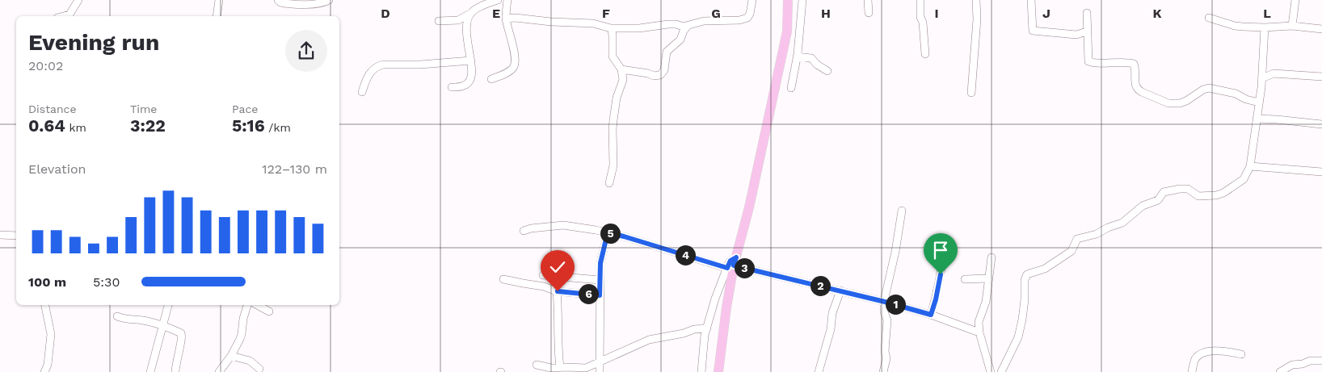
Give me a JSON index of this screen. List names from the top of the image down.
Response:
{
  "page": {
    "heading": ["Evening run", "20:02"],
    "stats": [
      ["Distance", "0.64 km"],
      ["Time", "3:22"],
      ["Pace", "5:16 /km"]
    ],
    "chart": ["Elevation", "122–130 m"],
    "pins": [
      "5",
      "4",
      "3",
      "2",
      "6",
      "1"
    ],
    "list": [
      {
        "name": "100 m",
        "note": "5:30"
      }
    ]
  },
  "grid": {
    "columns": [
      "D",
      "E",
      "F",
      "G",
      "H",
      "I",
      "J",
      "K",
      "L"
    ]
  }
}
